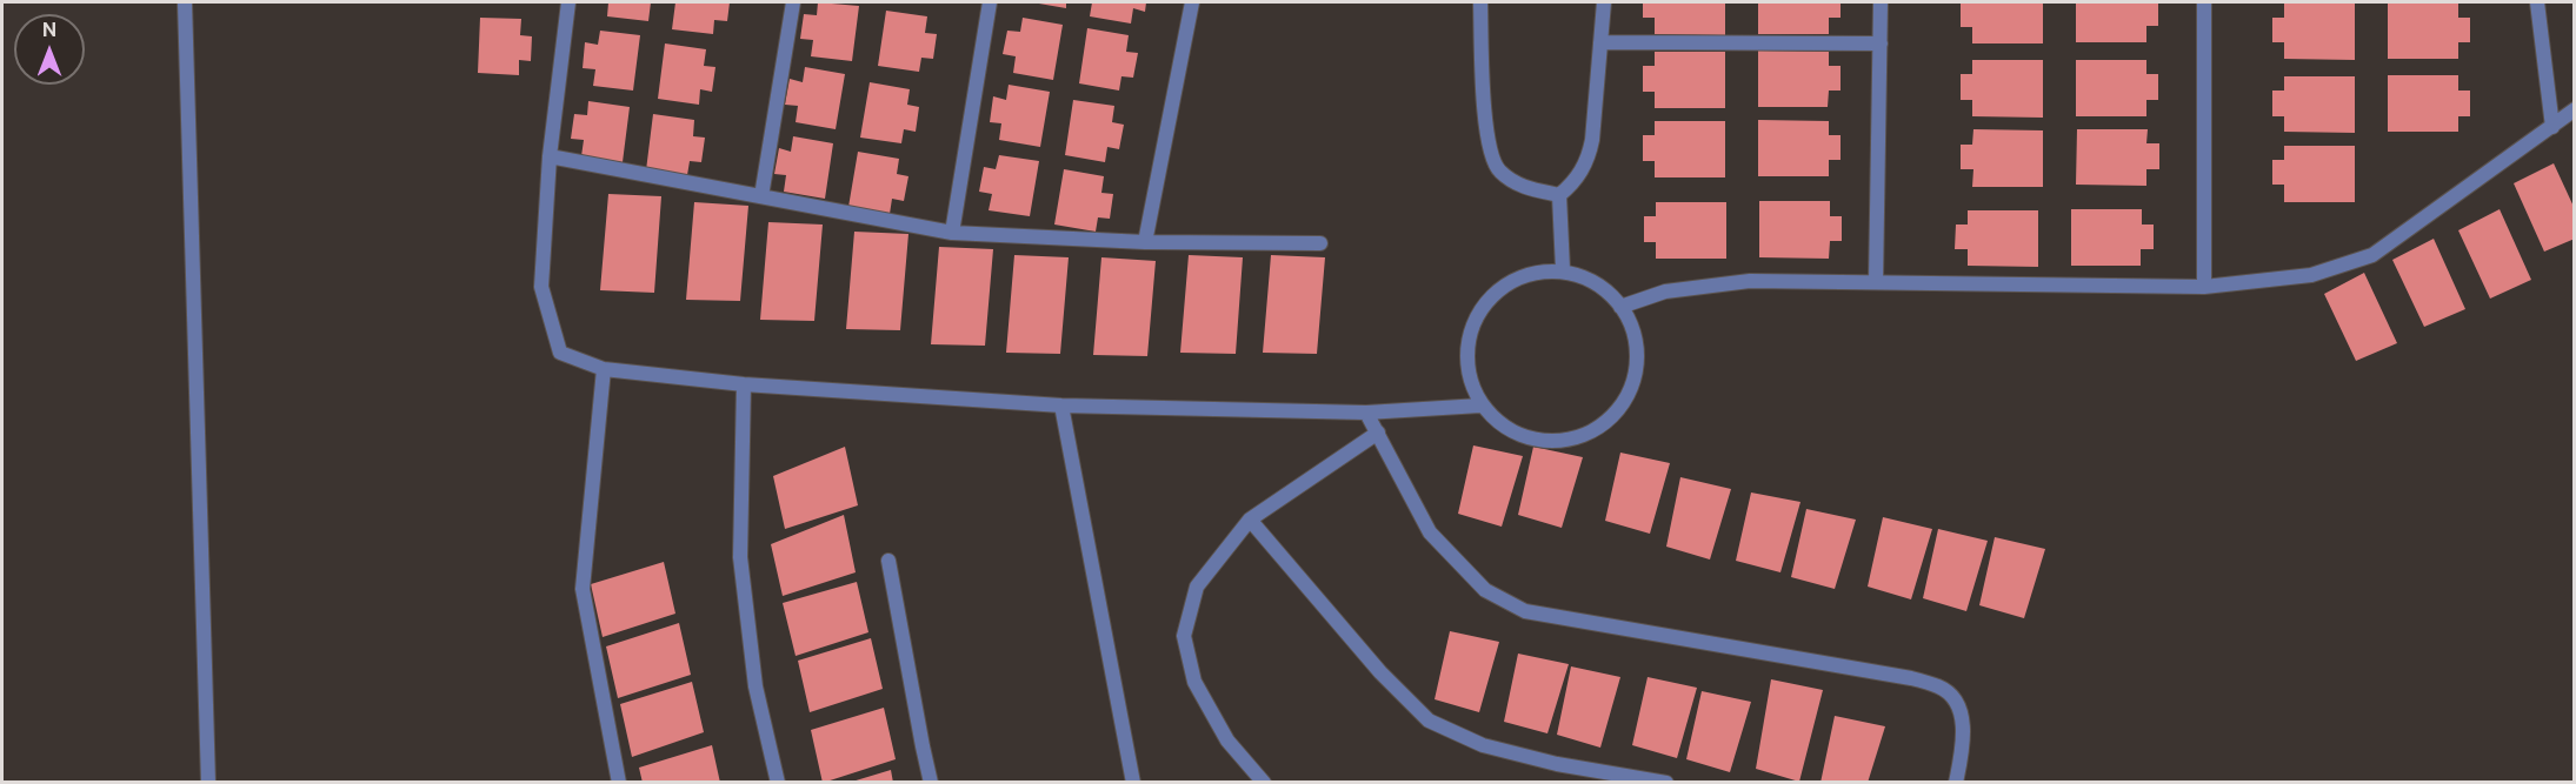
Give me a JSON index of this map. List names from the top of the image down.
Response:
{
  "north": "top"
}
